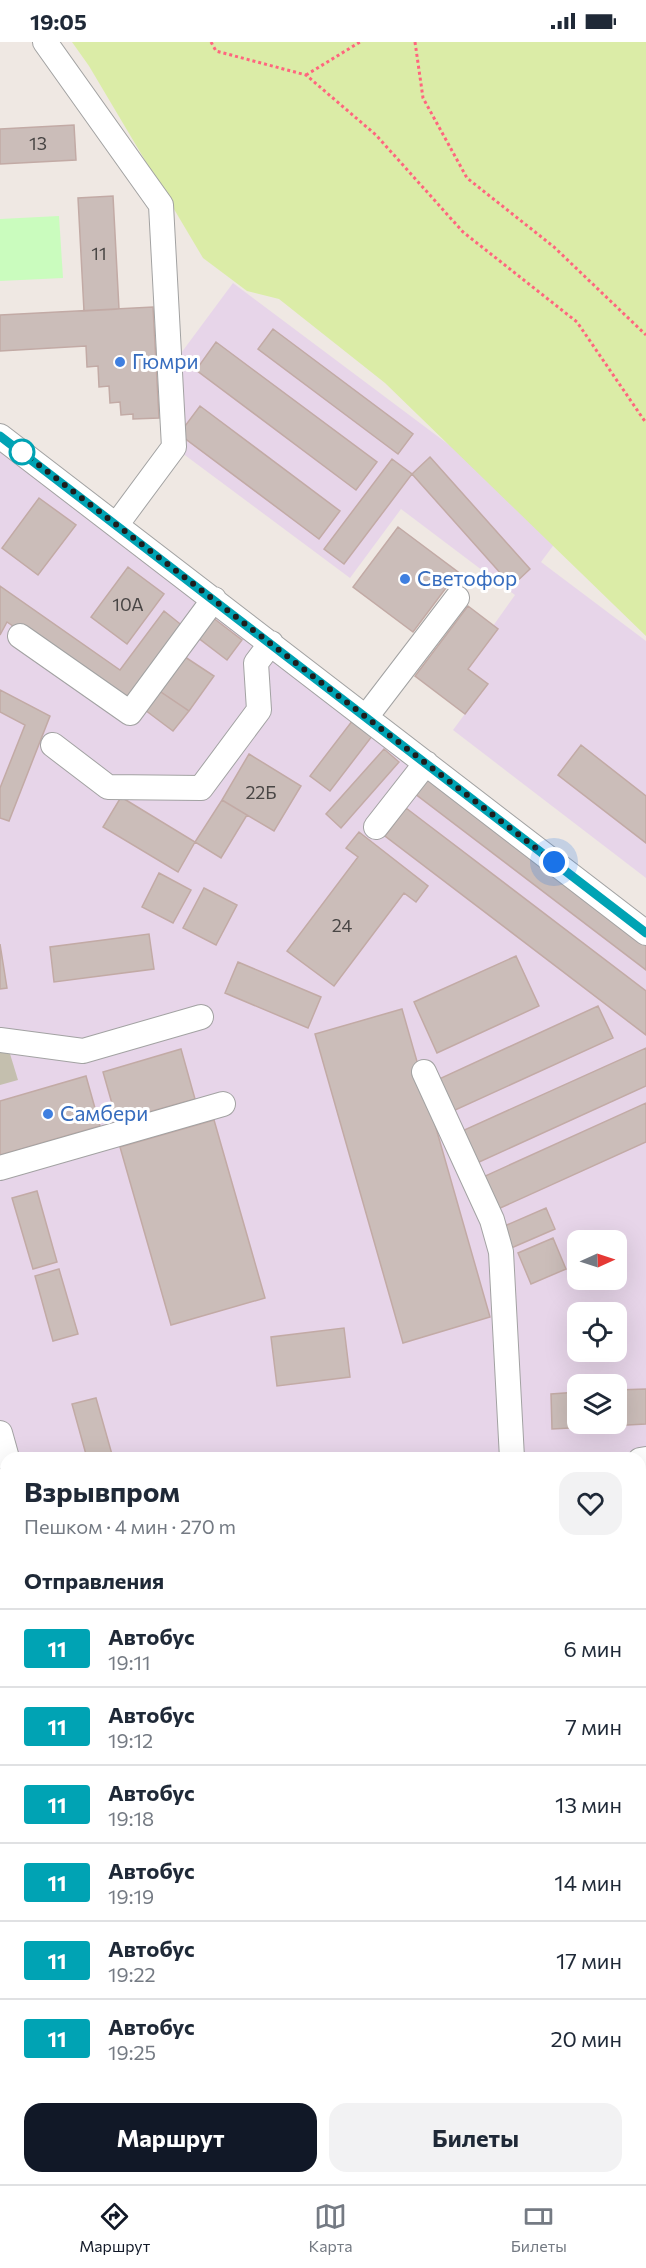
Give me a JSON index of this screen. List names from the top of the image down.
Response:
{
  "places": ["Гюмри", "Светофор", "Самбери"],
  "lines": ["bus line 11"],
  "house_numbers": [
    "13",
    "11",
    "10А",
    "22Б",
    "24"
  ],
  "north": "right",
  "page": {
    "status": "19:05",
    "heading": [
      ["Взрывпром", "Пешком · 4 мин · 270 m"],
      "Отправления"
    ],
    "list": [
      {
        "mark": "11",
        "name": "Автобус",
        "note": "19:11",
        "value": "6 мин"
      },
      {
        "mark": "11",
        "name": "Автобус",
        "note": "19:12",
        "value": "7 мин"
      },
      {
        "mark": "11",
        "name": "Автобус",
        "note": "19:18",
        "value": "13 мин"
      },
      {
        "mark": "11",
        "name": "Автобус",
        "note": "19:19",
        "value": "14 мин"
      },
      {
        "mark": "11",
        "name": "Автобус",
        "note": "19:22",
        "value": "17 мин"
      },
      {
        "mark": "11",
        "name": "Автобус",
        "note": "19:25",
        "value": "20 мин"
      }
    ],
    "buttons": ["Маршрут", "Билеты"],
    "tabs": ["Маршрут", "Карта", "Билеты"]
  }
}
